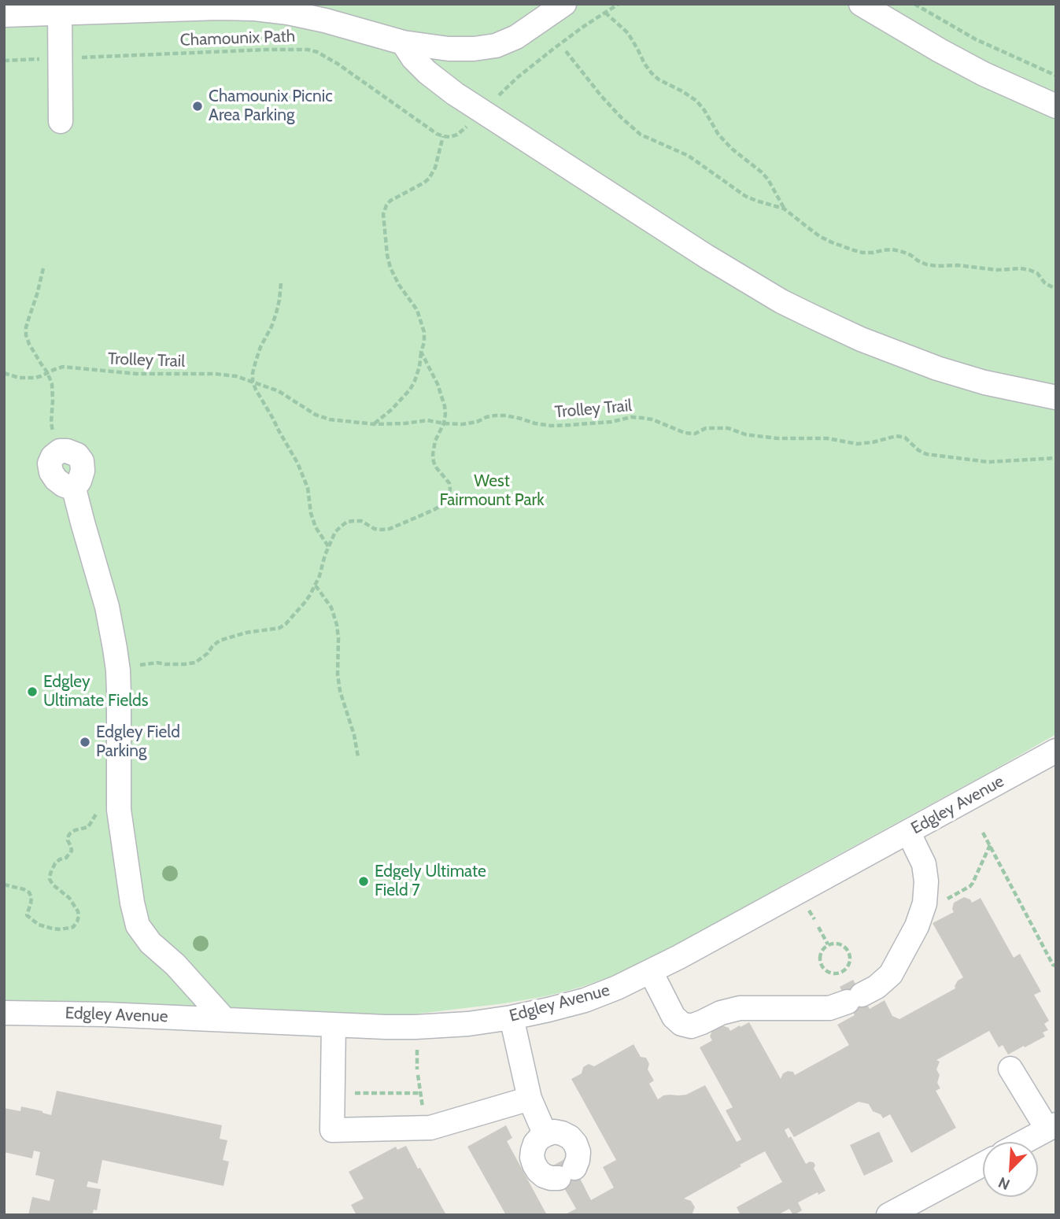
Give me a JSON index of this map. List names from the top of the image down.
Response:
{
  "streets": {
    "street": ["Edgley Avenue"],
    "path": ["Chamounix Path", "Trolley Trail"]
  },
  "parks": ["West Fairmount Park"],
  "places": [
    "Chamounix Picnic Area Parking",
    "Edgley Ultimate Fields",
    "Edgley Field Parking",
    "Edgely Ultimate Field 7"
  ],
  "north": "bottom left"
}
